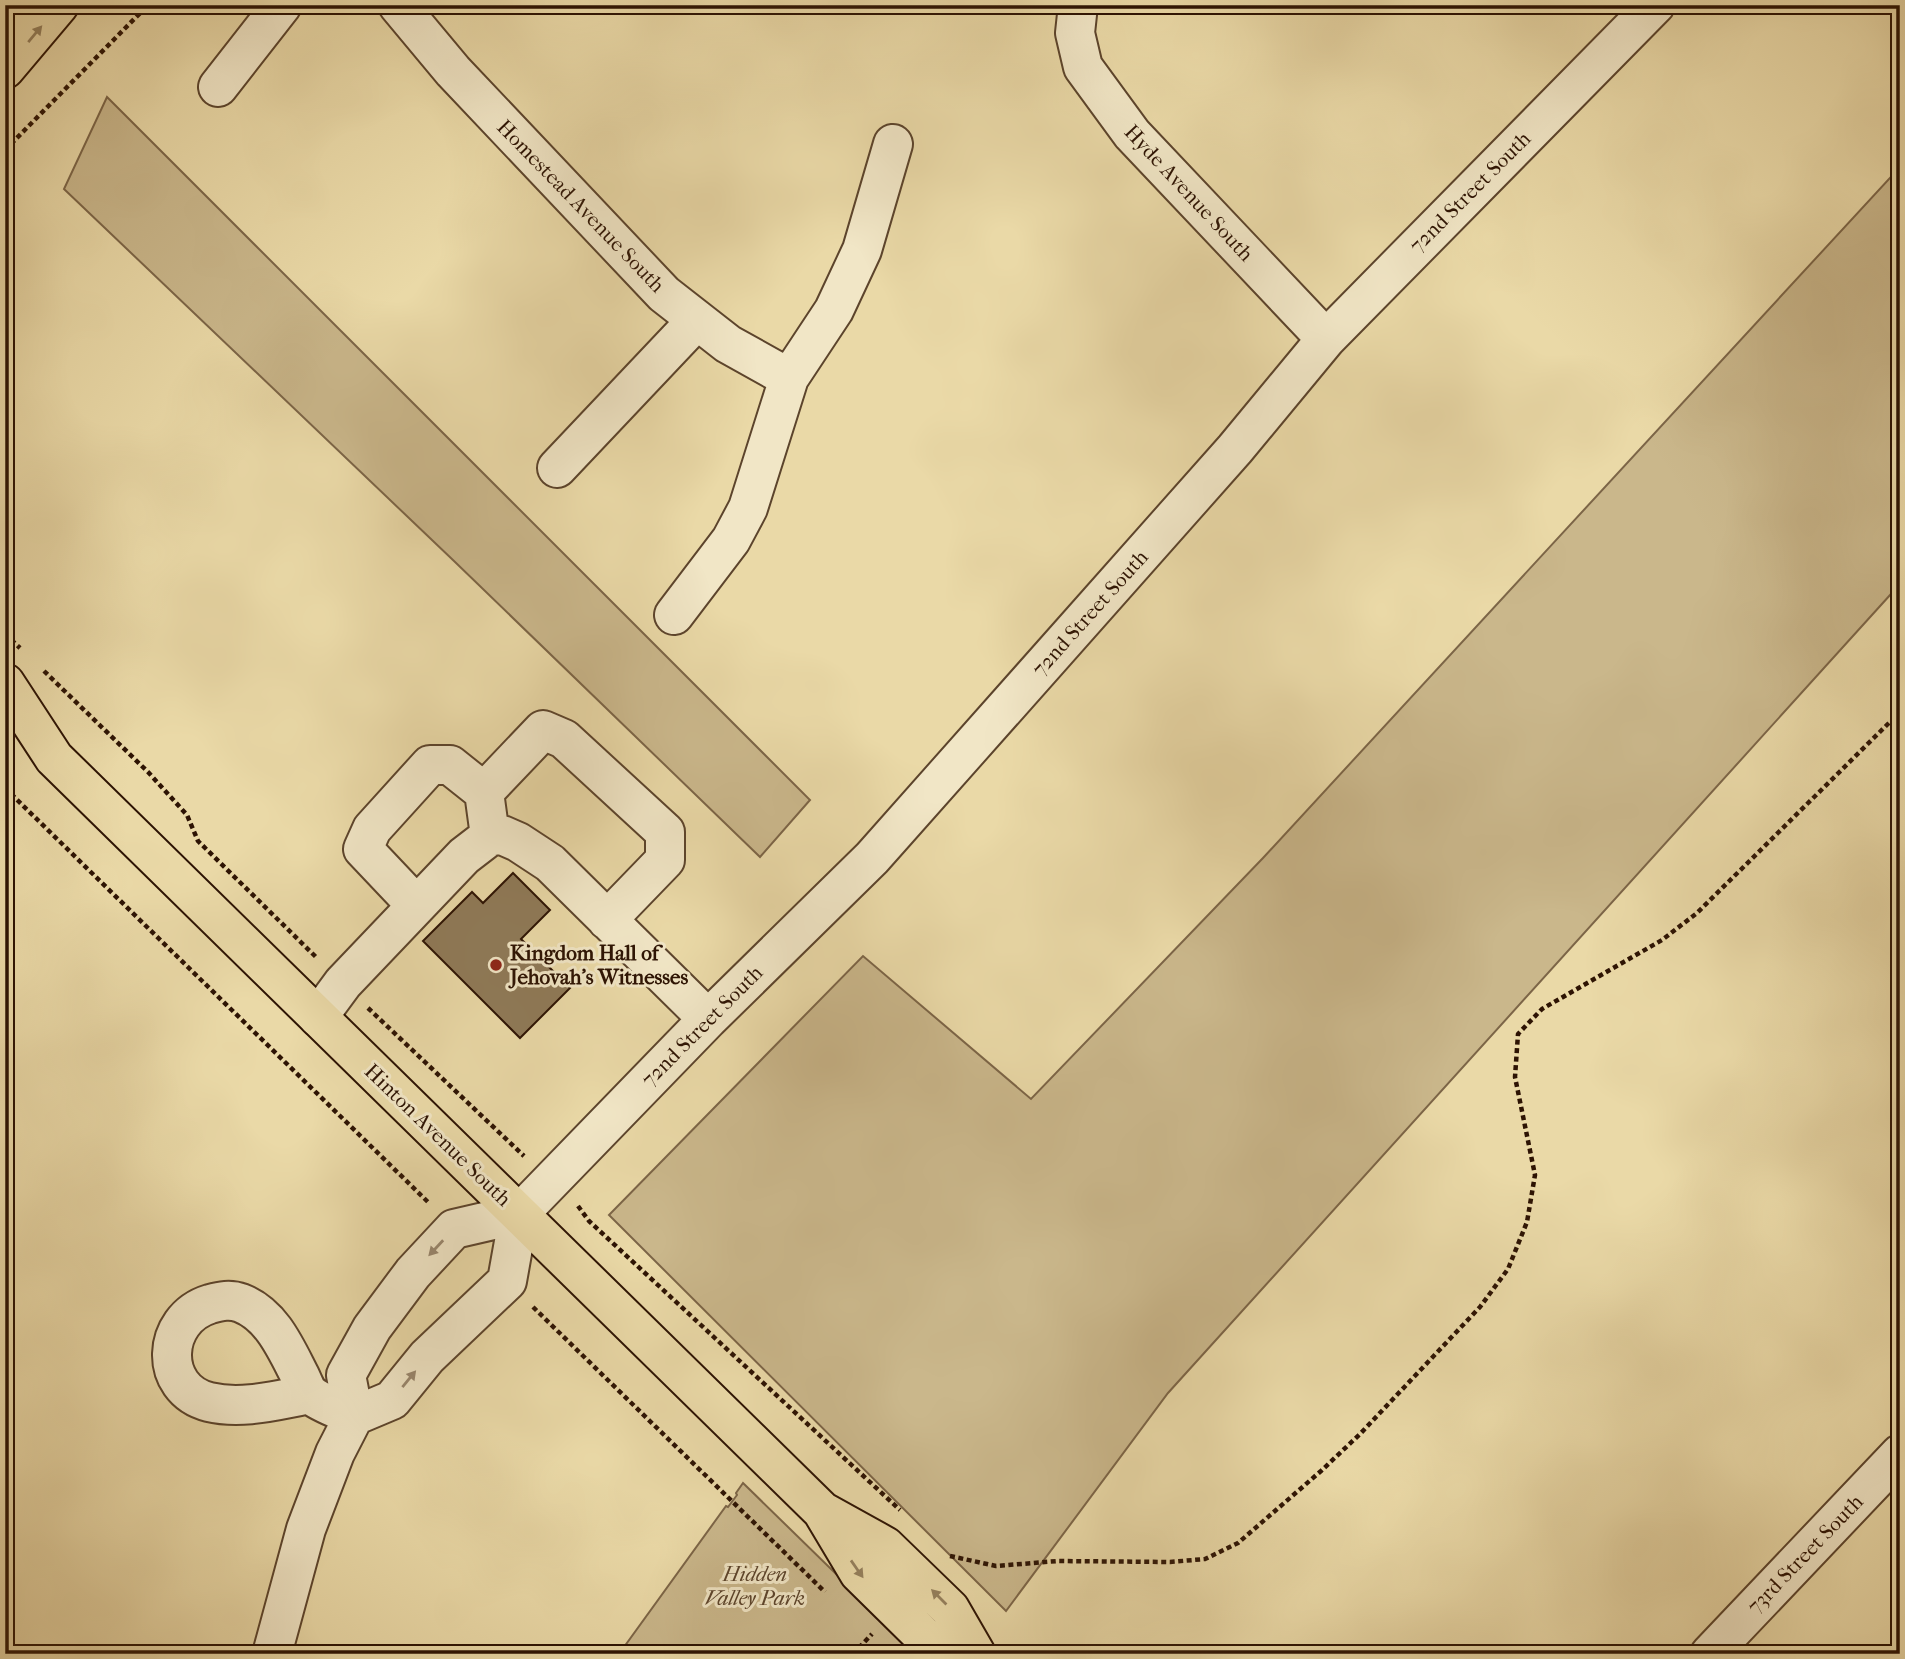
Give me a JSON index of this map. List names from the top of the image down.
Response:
{
  "streets": {
    "main road": ["Hinton Avenue South"],
    "street": [
      "72nd Street South",
      "Hyde Avenue South",
      "Homestead Avenue South",
      "73rd Street South"
    ]
  },
  "crossings": [
    ["72nd Street South", "Hyde Avenue South"],
    ["72nd Street South", "Hinton Avenue South"]
  ],
  "parks": ["Hidden Valley Park"],
  "places": ["Kingdom Hall of Jehovah's Witnesses"]
}
